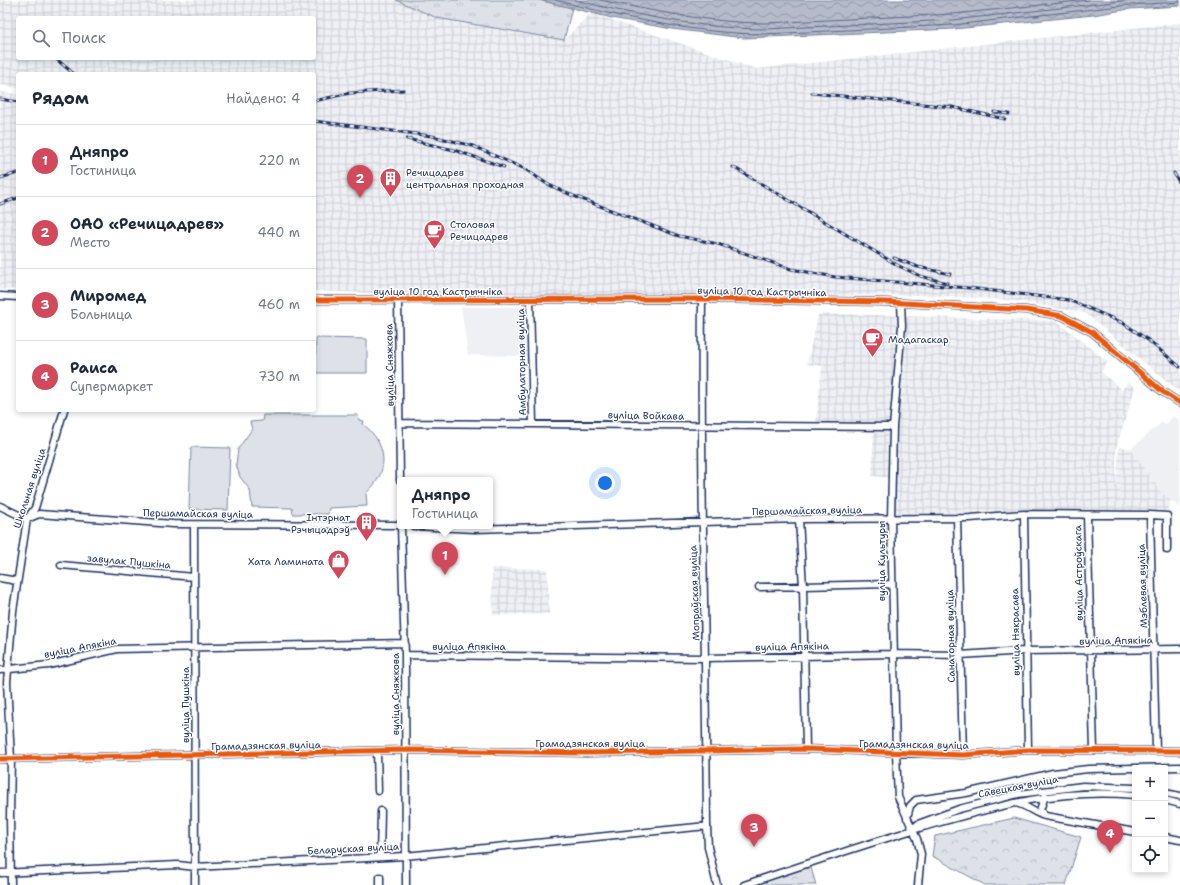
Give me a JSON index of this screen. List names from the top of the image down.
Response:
{
  "streets": {
    "street": [
      "вуліца 10 год Кастрычніка",
      "Амбулаторная вуліца",
      "вуліца Сняжкова",
      "вуліца Войкава",
      "Школьная вуліца",
      "Першамайская вуліца",
      "завулак Пушкіна",
      "вуліца Культуры",
      "вуліца Астроўскага",
      "Мэблевая вуліца",
      "Мопраўская вуліца",
      "вуліца Някрасава",
      "Санаторная вуліца",
      "вуліца Апякіна",
      "вуліца Пушкіна",
      "Грамадзянская вуліца",
      "Савецкая вуліца",
      "Беларуская вуліца"
    ]
  },
  "crossings": [
    ["вуліца 10 год Кастрычніка", "Амбулаторная вуліца"],
    ["вуліца 10 год Кастрычніка", "вуліца Сняжкова"],
    ["вуліца 10 год Кастрычніка", "вуліца Культуры"],
    ["вуліца 10 год Кастрычніка", "Мопраўская вуліца"],
    ["Амбулаторная вуліца", "вуліца Войкава"],
    ["вуліца Сняжкова", "вуліца Войкава"],
    ["вуліца Сняжкова", "вуліца Апякіна"],
    ["вуліца Сняжкова", "Грамадзянская вуліца"],
    ["вуліца Сняжкова", "Беларуская вуліца"],
    ["вуліца Войкава", "вуліца Культуры"],
    ["вуліца Войкава", "Мопраўская вуліца"],
    ["Школьная вуліца", "Першамайская вуліца"],
    ["Школьная вуліца", "вуліца Апякіна"],
    ["Школьная вуліца", "Грамадзянская вуліца"],
    ["Школьная вуліца", "Беларуская вуліца"],
    ["Першамайская вуліца", "вуліца Культуры"],
    ["Першамайская вуліца", "вуліца Астроўскага"],
    ["Першамайская вуліца", "Мэблевая вуліца"],
    ["Першамайская вуліца", "Мопраўская вуліца"],
    ["Першамайская вуліца", "вуліца Някрасава"],
    ["Першамайская вуліца", "Санаторная вуліца"],
    ["Першамайская вуліца", "вуліца Пушкіна"],
    ["завулак Пушкіна", "вуліца Пушкіна"],
    ["вуліца Культуры", "вуліца Апякіна"],
    ["вуліца Культуры", "Грамадзянская вуліца"],
    ["вуліца Культуры", "Савецкая вуліца"],
    ["вуліца Астроўскага", "вуліца Апякіна"],
    ["вуліца Астроўскага", "Грамадзянская вуліца"],
    ["Мэблевая вуліца", "вуліца Апякіна"],
    ["Мэблевая вуліца", "Грамадзянская вуліца"],
    ["Мопраўская вуліца", "вуліца Апякіна"],
    ["Мопраўская вуліца", "Грамадзянская вуліца"],
    ["Мопраўская вуліца", "Беларуская вуліца"],
    ["вуліца Някрасава", "вуліца Апякіна"],
    ["вуліца Някрасава", "Грамадзянская вуліца"],
    ["Санаторная вуліца", "вуліца Апякіна"],
    ["Санаторная вуліца", "Грамадзянская вуліца"],
    ["вуліца Апякіна", "вуліца Пушкіна"],
    ["вуліца Пушкіна", "Грамадзянская вуліца"],
    ["вуліца Пушкіна", "Беларуская вуліца"]
  ],
  "places": {
    "building": ["Речицадрев центральная проходная", "Інтэрнат Рэчыцадрэў"],
    "cafe": ["Столовая Речицадрев", "Мадагаскар"],
    "shop": ["Хата Ламината"]
  },
  "page": {
    "search": "Поиск",
    "heading": ["Рядом", "Найдено: 4"],
    "list": [
      {
        "mark": "1",
        "name": "Дняпро",
        "note": "Гостиница",
        "value": "220 m"
      },
      {
        "mark": "2",
        "name": "ОАО «Речицадрев»",
        "note": "Место",
        "value": "440 m"
      },
      {
        "mark": "3",
        "name": "Миромед",
        "note": "Больница",
        "value": "460 m"
      },
      {
        "mark": "4",
        "name": "Раиса",
        "note": "Супермаркет",
        "value": "730 m"
      }
    ],
    "pins": [
      "2",
      "1",
      "3",
      "4"
    ],
    "popup": ["Дняпро", "Гостиница"],
    "map_buttons": ["+", "−"]
  }
}
